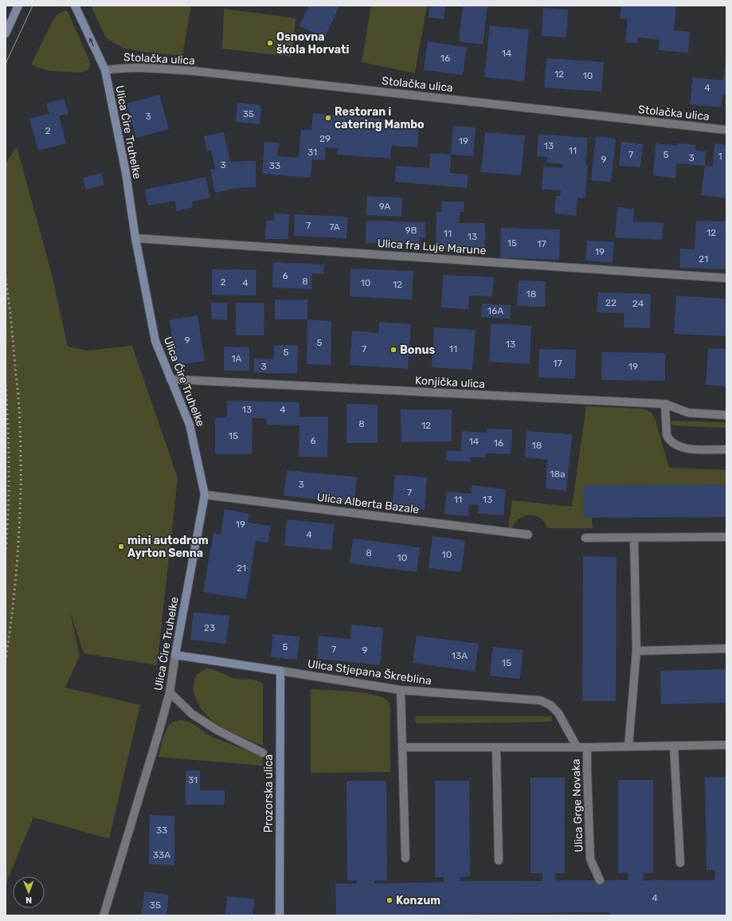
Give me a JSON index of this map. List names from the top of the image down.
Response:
{
  "streets": {
    "street": [
      "Stolačka ulica",
      "Ulica Ćire Truhelke",
      "Ulica fra Luje Marune",
      "Konjička ulica",
      "Ulica Alberta Bazale",
      "Ulica Stjepana Škreblina",
      "Prozorska ulica",
      "Ulica Grge Novaka"
    ]
  },
  "crossings": [
    ["Stolačka ulica", "Ulica Ćire Truhelke"],
    ["Ulica Ćire Truhelke", "Ulica fra Luje Marune"],
    ["Ulica Ćire Truhelke", "Konjička ulica"],
    ["Ulica Ćire Truhelke", "Ulica Alberta Bazale"],
    ["Ulica Ćire Truhelke", "Ulica Stjepana Škreblina"],
    ["Ulica Stjepana Škreblina", "Prozorska ulica"],
    ["Ulica Stjepana Škreblina", "Ulica Grge Novaka"]
  ],
  "places": [
    "Osnovna škola Horvati",
    "Restoran i catering Mambo",
    "Bonus",
    "mini autodrom Ayrton Senna",
    "Konzum"
  ],
  "house_numbers": [
    "14",
    "16",
    "12",
    "10",
    "4",
    "35",
    "3",
    "2",
    "29",
    "19",
    "13",
    "11",
    "31",
    "7",
    "5",
    "1",
    "3",
    "9",
    "3",
    "33",
    "9A",
    "7",
    "7A",
    "9B",
    "12",
    "11",
    "13",
    "15",
    "17",
    "19",
    "21",
    "6",
    "8",
    "2",
    "4",
    "10",
    "12",
    "18",
    "22",
    "24",
    "16A",
    "9",
    "5",
    "13",
    "7",
    "11",
    "5",
    "1A",
    "17",
    "3",
    "19",
    "13",
    "4",
    "8",
    "12",
    "15",
    "6",
    "14",
    "16",
    "18",
    "18a",
    "3",
    "7",
    "11",
    "13",
    "19",
    "4",
    "8",
    "10",
    "10",
    "21",
    "23",
    "5",
    "7",
    "9",
    "13A",
    "15",
    "31",
    "33",
    "33A",
    "4",
    "35"
  ],
  "north": "bottom"
}
